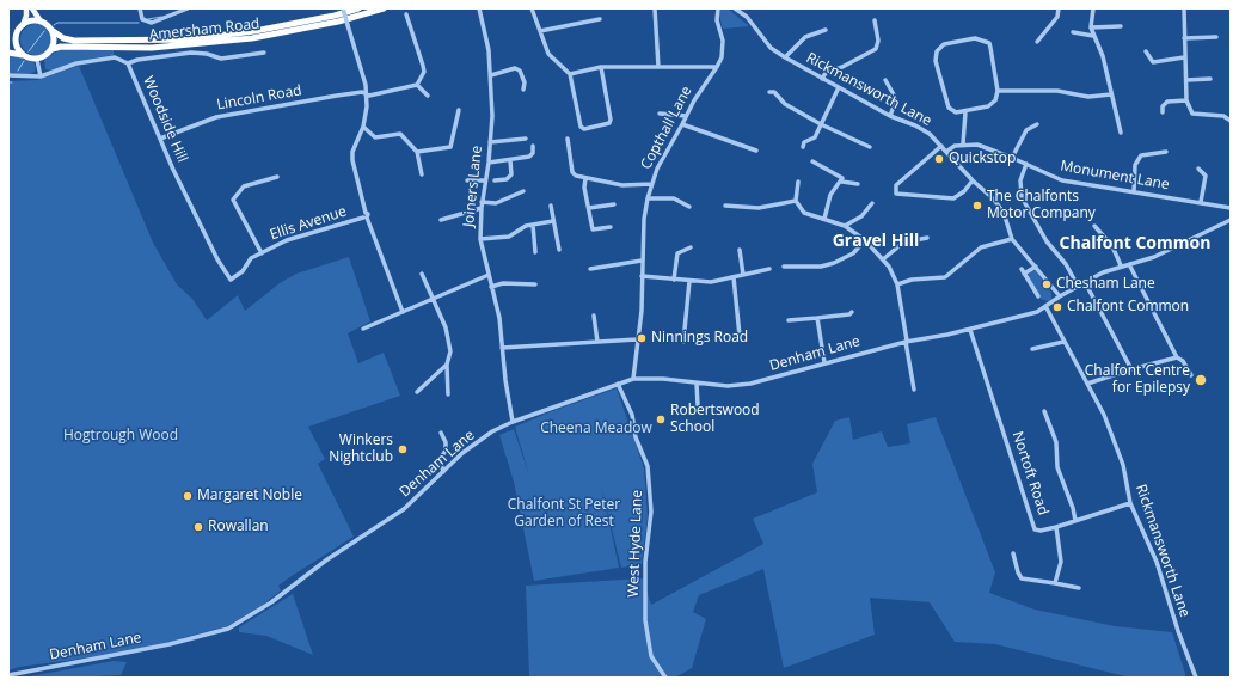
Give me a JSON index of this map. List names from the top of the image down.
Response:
{
  "streets": {
    "highway": ["Amersham Road"],
    "street": [
      "Rickmansworth Lane",
      "Lincoln Road",
      "Woodside Hill",
      "Copthall Lane",
      "Monument Lane",
      "Joiners Lane",
      "Ellis Avenue",
      "Denham Lane",
      "Nortoft Road",
      "West Hyde Lane"
    ]
  },
  "crossings": [
    ["Rickmansworth Lane", "Denham Lane"],
    ["Rickmansworth Lane", "Nortoft Road"],
    ["Lincoln Road", "Woodside Hill"],
    ["Woodside Hill", "Ellis Avenue"],
    ["Copthall Lane", "Denham Lane"],
    ["Joiners Lane", "Denham Lane"],
    ["Denham Lane", "Nortoft Road"],
    ["Denham Lane", "West Hyde Lane"]
  ],
  "districts": ["Gravel Hill", "Chalfont Common"],
  "parks": ["Cheena Meadow", "Hogtrough Wood", "Chalfont St Peter Garden of Rest"],
  "places": [
    "Quickstop",
    "The Chalfonts Motor Company",
    "Chesham Lane",
    "Chalfont Common",
    "Ninnings Road",
    "Chalfont Centre for Epilepsy",
    "Robertswood School",
    "Winkers Nightclub",
    "Margaret Noble",
    "Rowallan"
  ]
}
